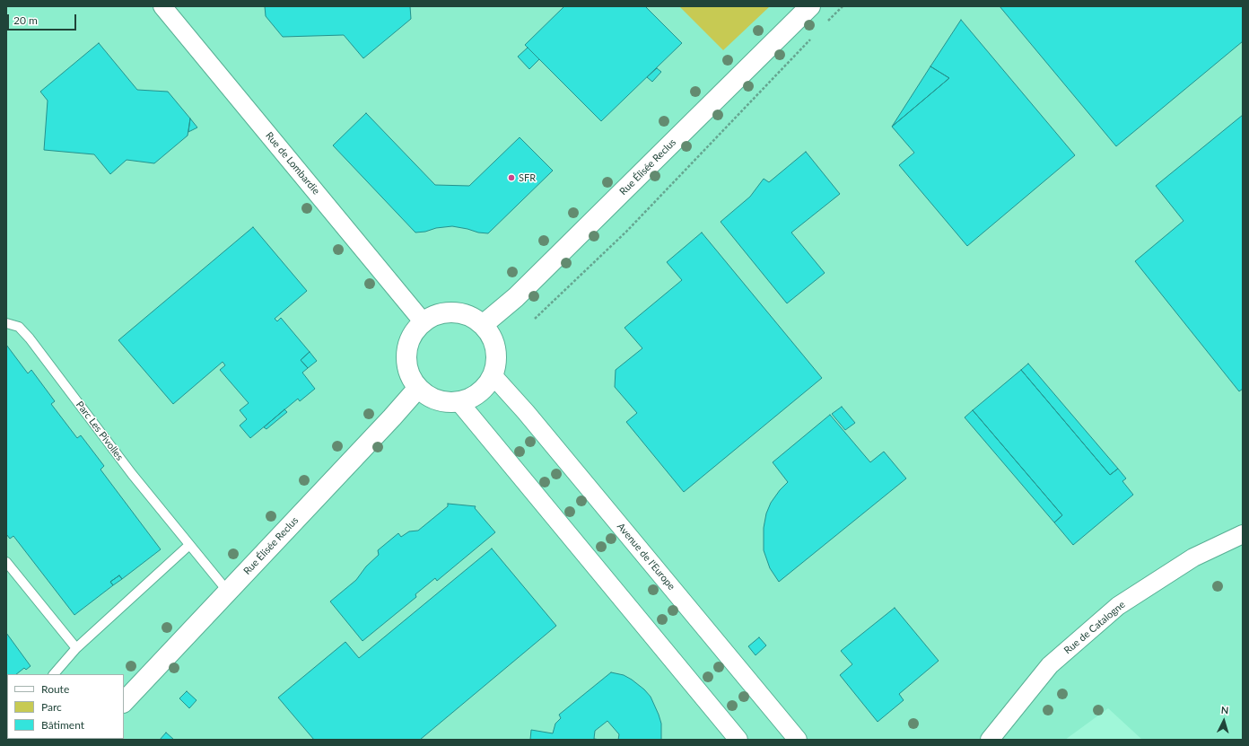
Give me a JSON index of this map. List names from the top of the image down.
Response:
{
  "streets": {
    "street": [
      "Rue de Lombardie",
      "Rue Élisée Reclus",
      "Avenue de l'Europe",
      "Rue de Catalogne"
    ],
    "lane": ["Parc Les Pivolles"]
  },
  "crossings": [
    ["Rue de Lombardie", "Rue Élisée Reclus"],
    ["Rue de Lombardie", "Avenue de l'Europe"],
    ["Rue Élisée Reclus", "Parc Les Pivolles"],
    ["Rue Élisée Reclus", "Avenue de l'Europe"]
  ],
  "places": ["SFR"],
  "legend": ["Route", "Parc", "Bâtiment"],
  "scale_bar": "20 m",
  "north": "top"
}
